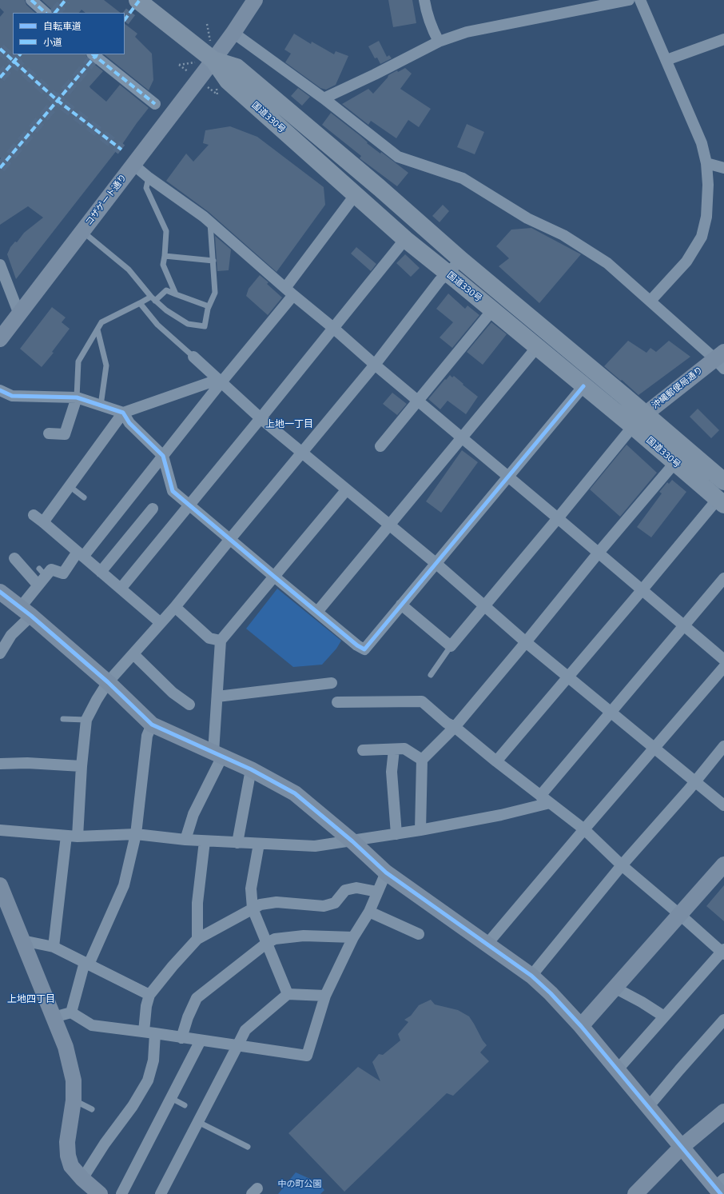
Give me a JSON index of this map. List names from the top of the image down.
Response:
{
  "streets": {
    "highway": ["国道330号"],
    "street": ["コザゲート通り", "沖縄郵便局通り"]
  },
  "crossings": [
    ["国道330号", "コザゲート通り"],
    ["国道330号", "沖縄郵便局通り"]
  ],
  "districts": ["上地一丁目", "上地四丁目"],
  "parks": ["中の町公園"],
  "legend": ["自転車道", "小道"]
}
